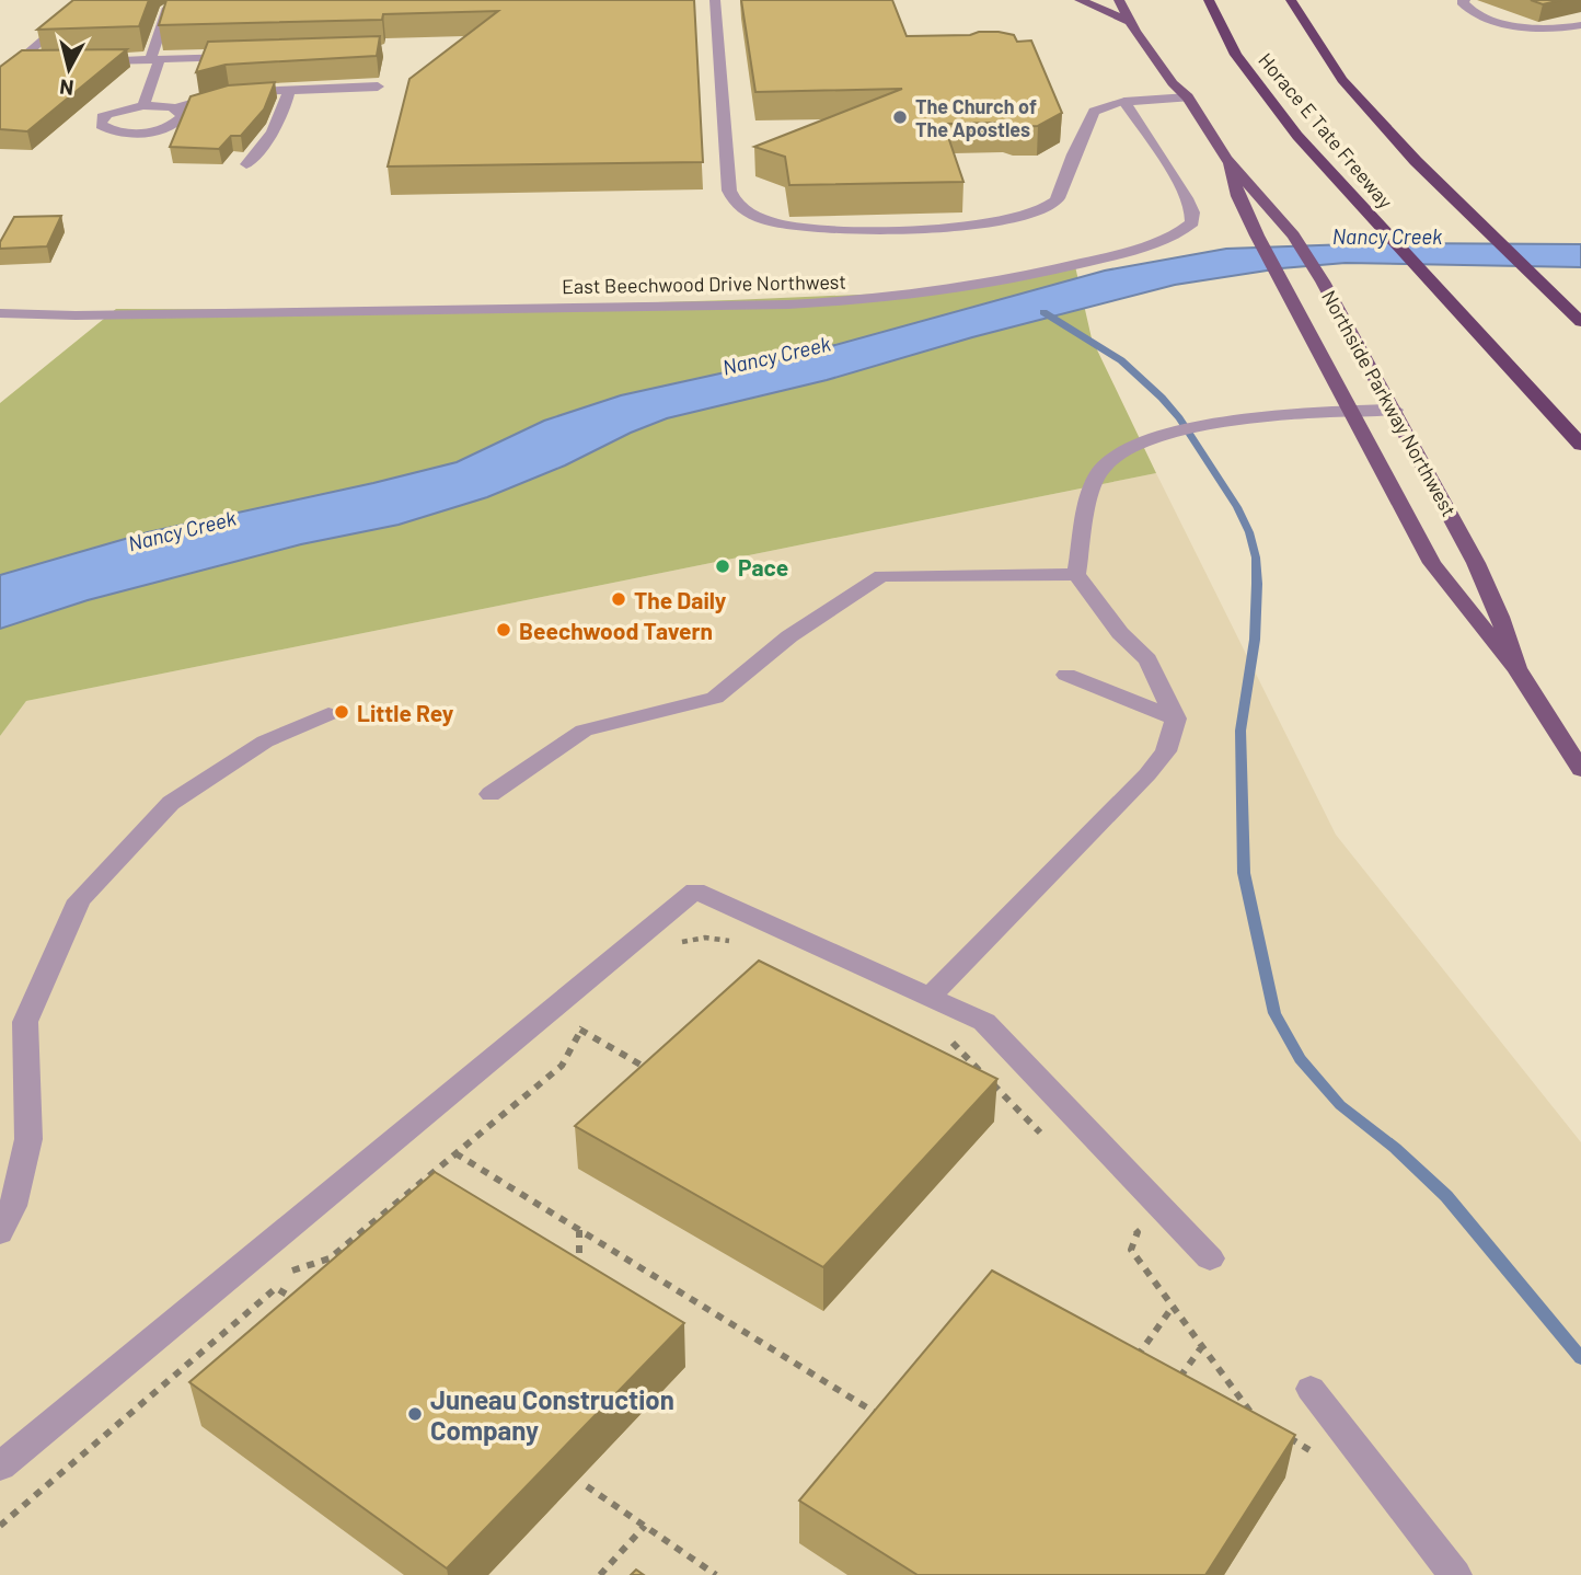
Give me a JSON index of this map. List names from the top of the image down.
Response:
{
  "streets": {
    "highway": ["Horace E Tate Freeway"],
    "main road": ["Northside Parkway Northwest"],
    "street": ["East Beechwood Drive Northwest"]
  },
  "water": ["Nancy Creek"],
  "places": [
    "The Church of The Apostles",
    "Pace",
    "The Daily",
    "Beechwood Tavern",
    "Little Rey",
    "Juneau Construction Company"
  ],
  "north": "bottom"
}
